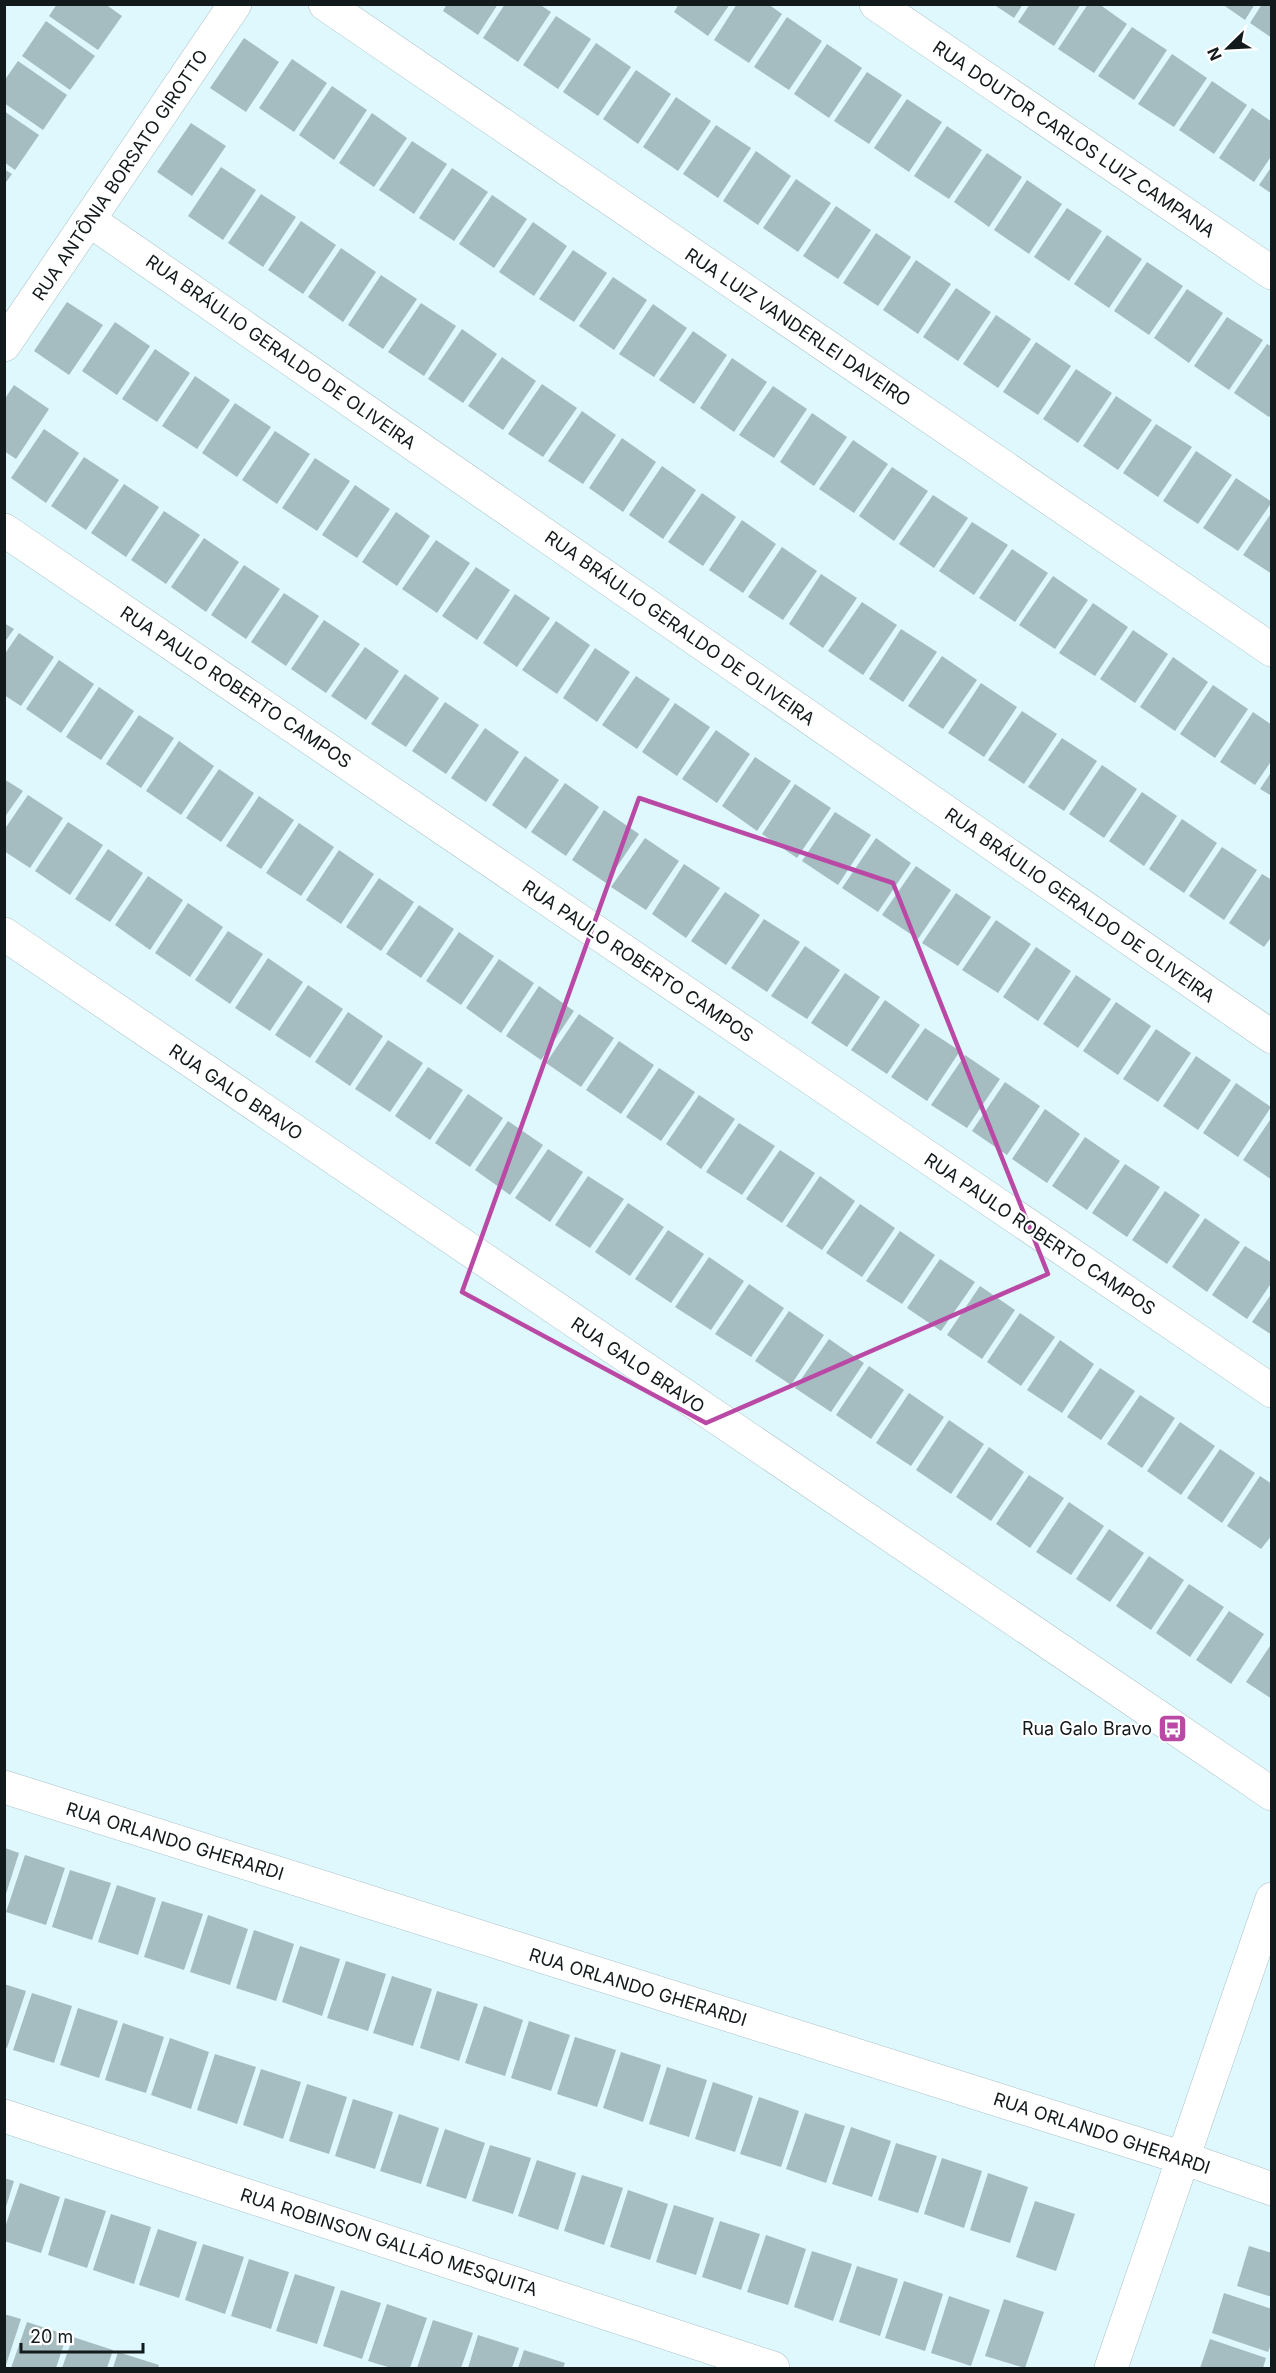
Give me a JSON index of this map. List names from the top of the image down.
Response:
{
  "streets": {
    "street": [
      "RUA DOUTOR CARLOS LUIZ CAMPANA",
      "RUA ANTÔNIA BORSATO GIROTTO",
      "RUA LUIZ VANDERLEI DAVEIRO",
      "RUA BRÁULIO GERALDO DE OLIVEIRA",
      "RUA PAULO ROBERTO CAMPOS",
      "RUA GALO BRAVO",
      "RUA ORLANDO GHERARDI",
      "RUA ROBINSON GALLÃO MESQUITA"
    ]
  },
  "crossings": [
    ["RUA ANTÔNIA BORSATO GIROTTO", "RUA BRÁULIO GERALDO DE OLIVEIRA"]
  ],
  "places": {
    "bus stop": ["Rua Galo Bravo"]
  },
  "scale_bar": "20 m",
  "north": "bottom left"
}
